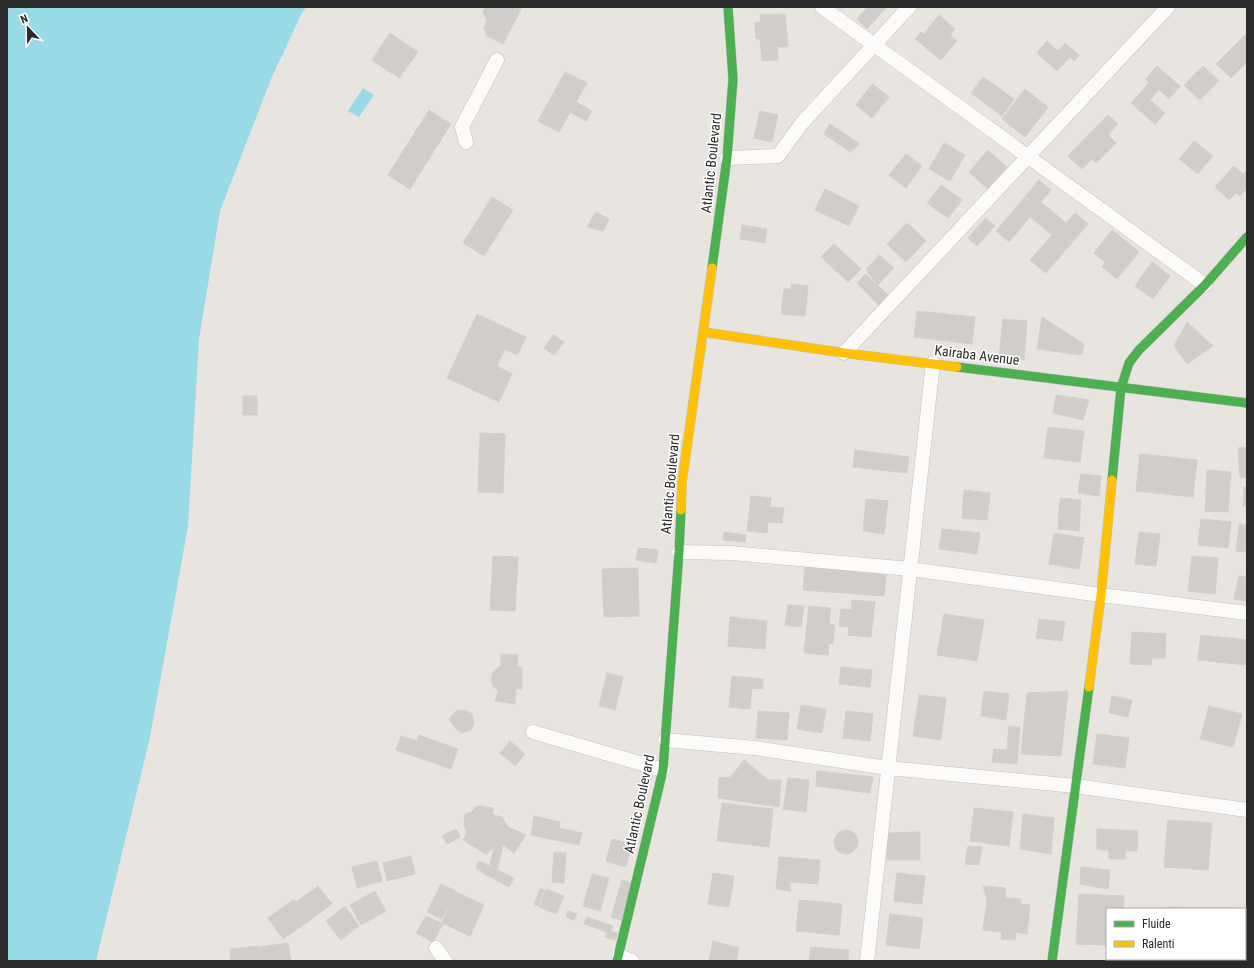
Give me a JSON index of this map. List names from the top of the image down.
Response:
{
  "streets": {
    "street": ["Atlantic Boulevard", "Kairaba Avenue"]
  },
  "crossings": [
    ["Atlantic Boulevard", "Kairaba Avenue"]
  ],
  "legend": ["Fluide", "Ralenti"],
  "north": "top"
}
